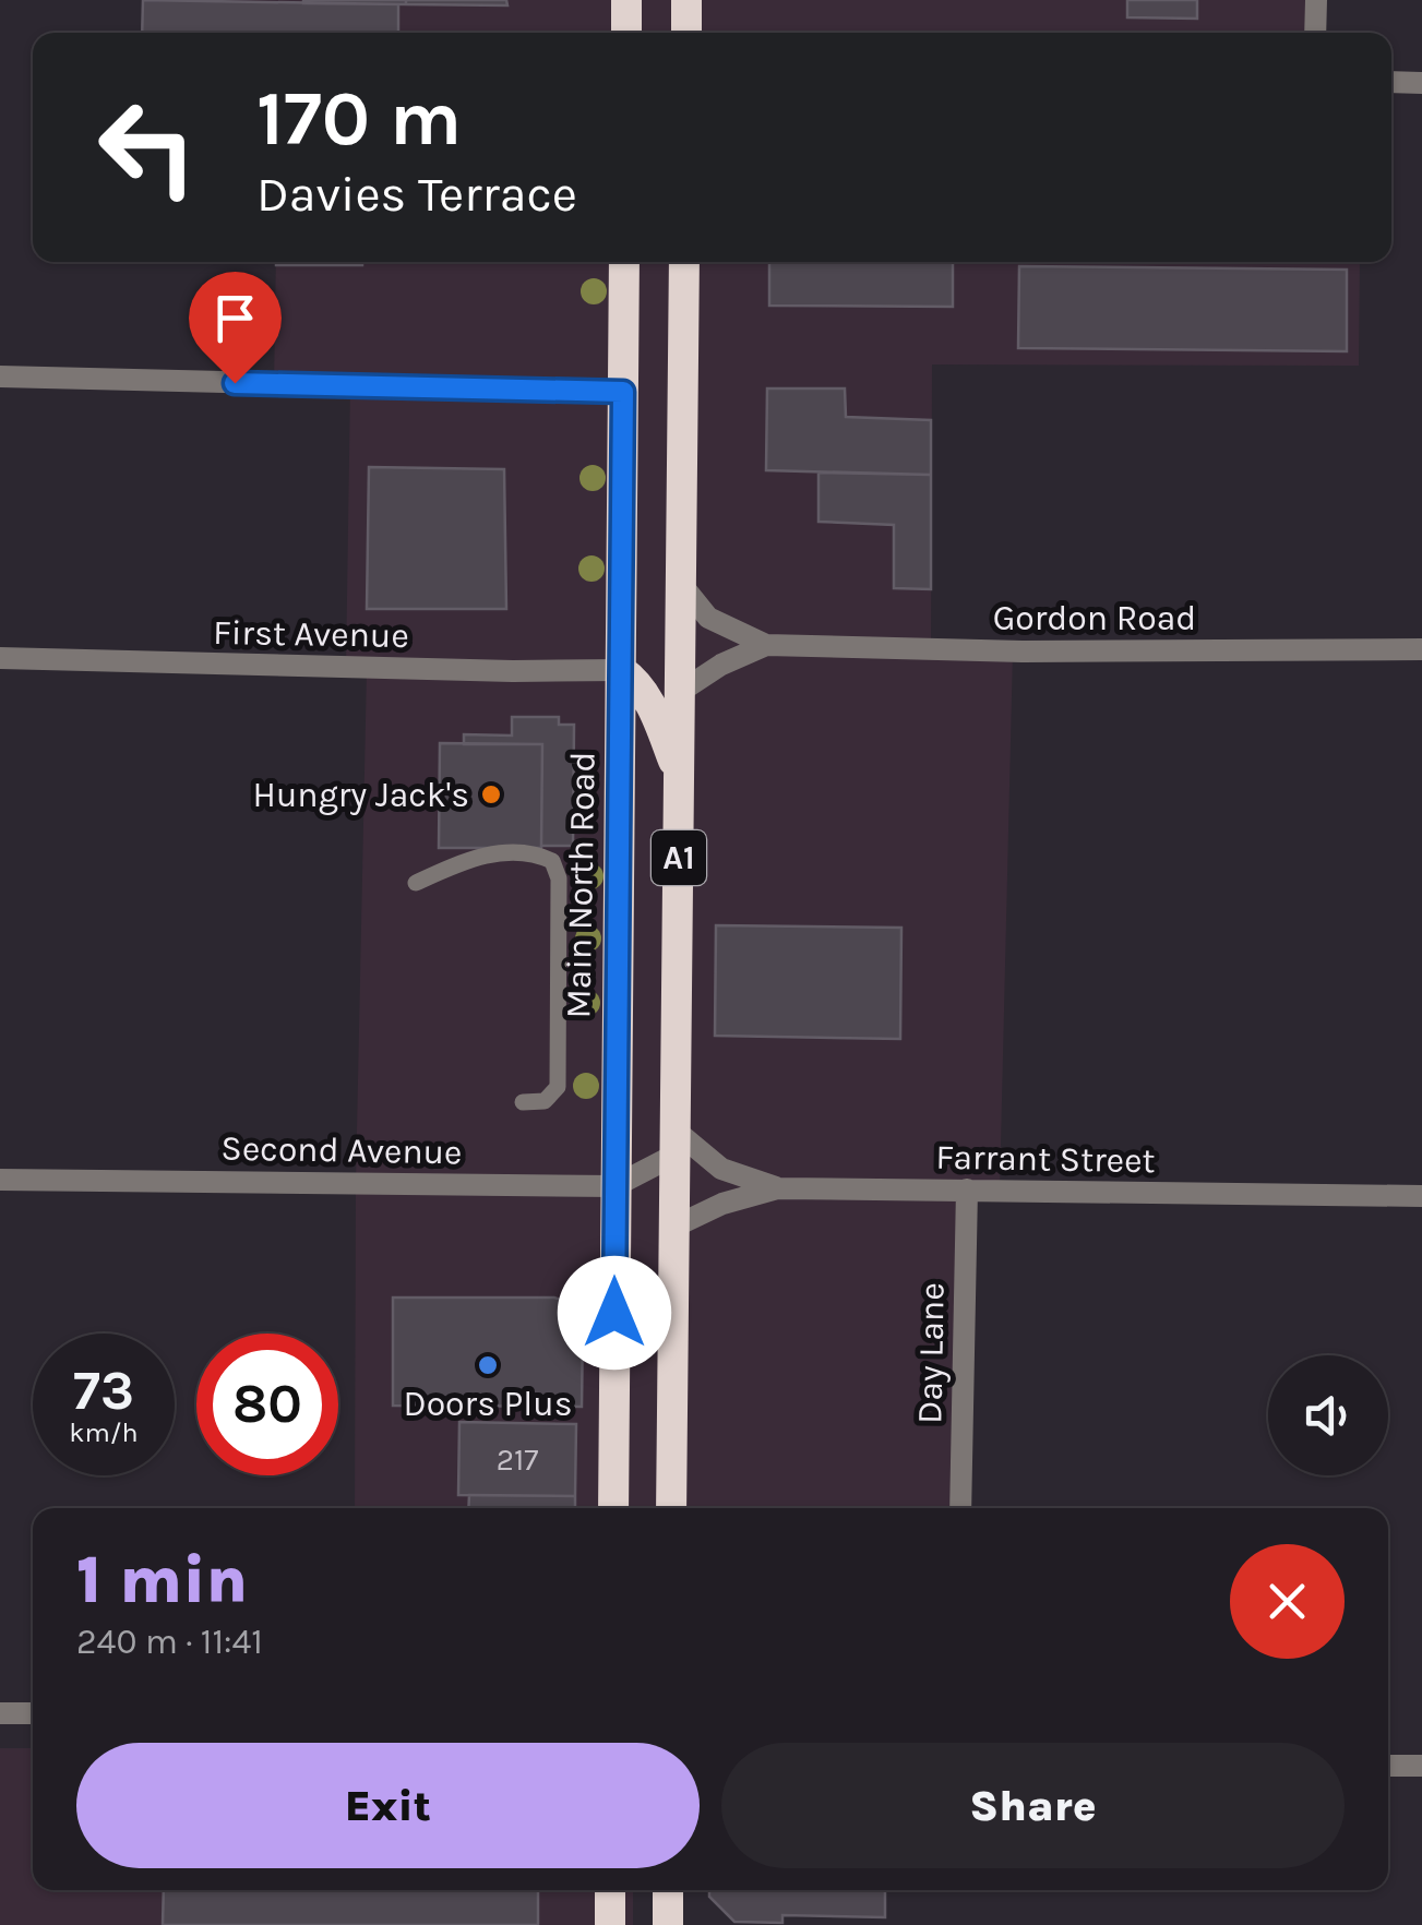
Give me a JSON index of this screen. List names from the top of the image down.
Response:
{
  "streets": {
    "highway": ["A1", "Main North Road"],
    "street": [
      "Gordon Road",
      "First Avenue",
      "Second Avenue",
      "Farrant Street",
      "Day Lane"
    ]
  },
  "crossings": [
    ["Gordon Road", "A1"],
    ["First Avenue", "Main North Road"],
    ["A1", "Second Avenue"],
    ["A1", "Farrant Street"],
    ["Main North Road", "Second Avenue"],
    ["Farrant Street", "Day Lane"]
  ],
  "places": ["Hungry Jack's", "Doors Plus"],
  "house_numbers": ["217"],
  "page": {
    "turn": ["170 m", "Davies Terrace"],
    "speed": "73 km/h",
    "limit": "80",
    "heading": ["1 min", "240 m · 11:41"],
    "buttons": ["Exit", "Share"]
  }
}
